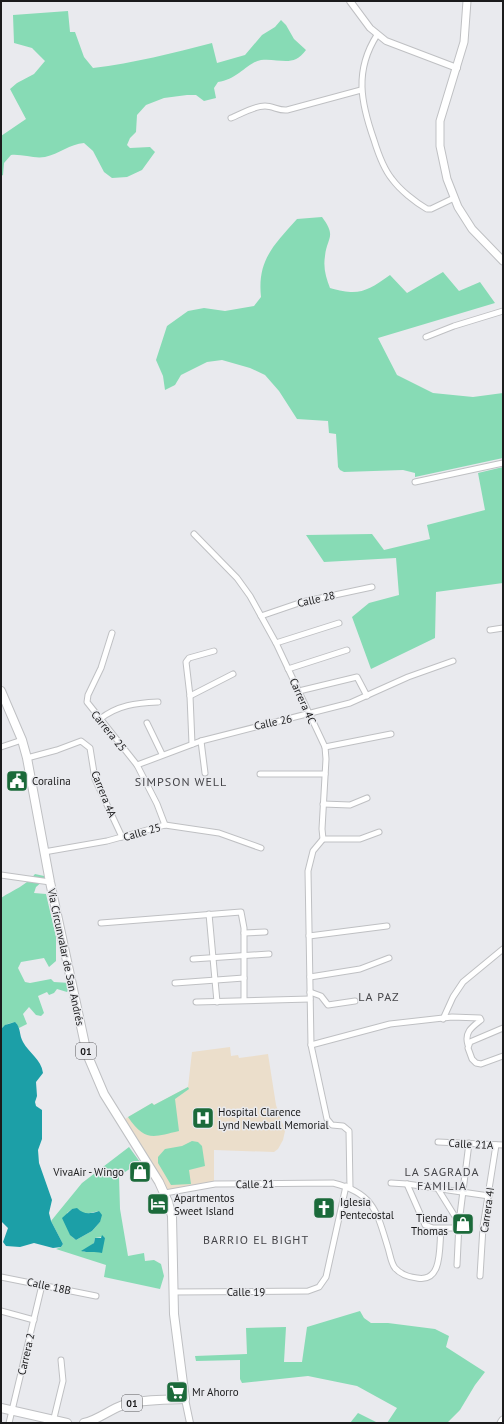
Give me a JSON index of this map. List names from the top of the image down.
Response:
{
  "streets": {
    "highway": ["Vía Circunvalar de San Andrés", "01"],
    "street": [
      "Calle 28",
      "Carrera 4C",
      "Calle 26",
      "Carrera 25",
      "Carrera 4A",
      "Calle 25",
      "Calle 21A",
      "Calle 21",
      "Carrera 4I",
      "Calle 18B",
      "Calle 19",
      "Carrera 2"
    ]
  },
  "crossings": [
    ["Calle 28", "Carrera 4C"],
    ["Carrera 4C", "Calle 26"],
    ["Calle 26", "Carrera 25"],
    ["Carrera 25", "Calle 25"],
    ["Carrera 4A", "Calle 25"],
    ["Carrera 4A", "Vía Circunvalar de San Andrés"],
    ["Calle 25", "Vía Circunvalar de San Andrés"],
    ["Vía Circunvalar de San Andrés", "01"],
    ["Vía Circunvalar de San Andrés", "Calle 21"],
    ["Vía Circunvalar de San Andrés", "Calle 19"],
    ["Calle 21A", "Carrera 4I"],
    ["Calle 21", "Calle 19"],
    ["Calle 18B", "Carrera 2"]
  ],
  "districts": [
    "SIMPSON WELL",
    "LA PAZ",
    "LA SAGRADA FAMILIA",
    "BARRIO EL BIGHT"
  ],
  "places": {
    "public building": ["Coralina"],
    "hospital": ["Hospital Clarence Lynd Newball Memorial"],
    "shop": ["VivaAir - Wingo", "Tienda Thomas"],
    "hotel": ["Apartmentos Sweet Island"],
    "church": ["Iglesia Pentecostal"],
    "supermarket": ["Mr Ahorro"]
  }
}
